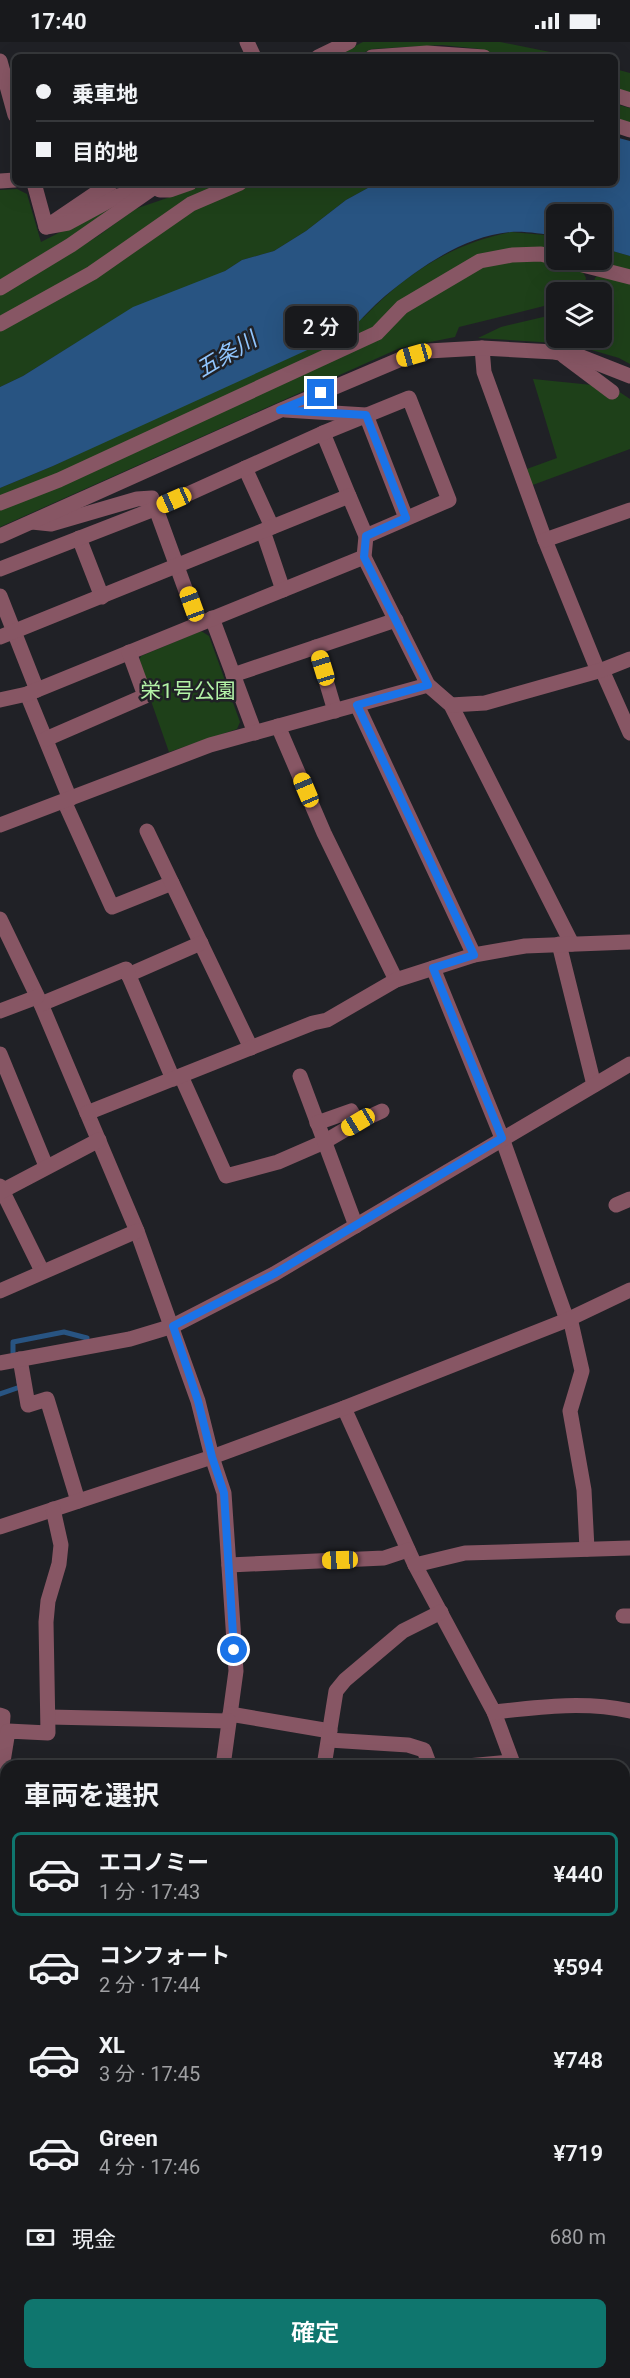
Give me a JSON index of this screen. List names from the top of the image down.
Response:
{
  "water": ["五条川"],
  "parks": ["栄1号公園"],
  "page": {
    "status": "17:40",
    "banner": ["乗車地", "目的地"],
    "bubble": "2 分",
    "heading": "車両を選択",
    "list": [
      {
        "name": "エコノミー",
        "note": "1 分 · 17:43",
        "value": "¥440"
      },
      {
        "name": "コンフォート",
        "note": "2 分 · 17:44",
        "value": "¥594"
      },
      {
        "name": "XL",
        "note": "3 分 · 17:45",
        "value": "¥748"
      },
      {
        "name": "Green",
        "note": "4 分 · 17:46",
        "value": "¥719"
      }
    ],
    "pay": ["現金", "680 m"],
    "buttons": "確定"
  }
}
